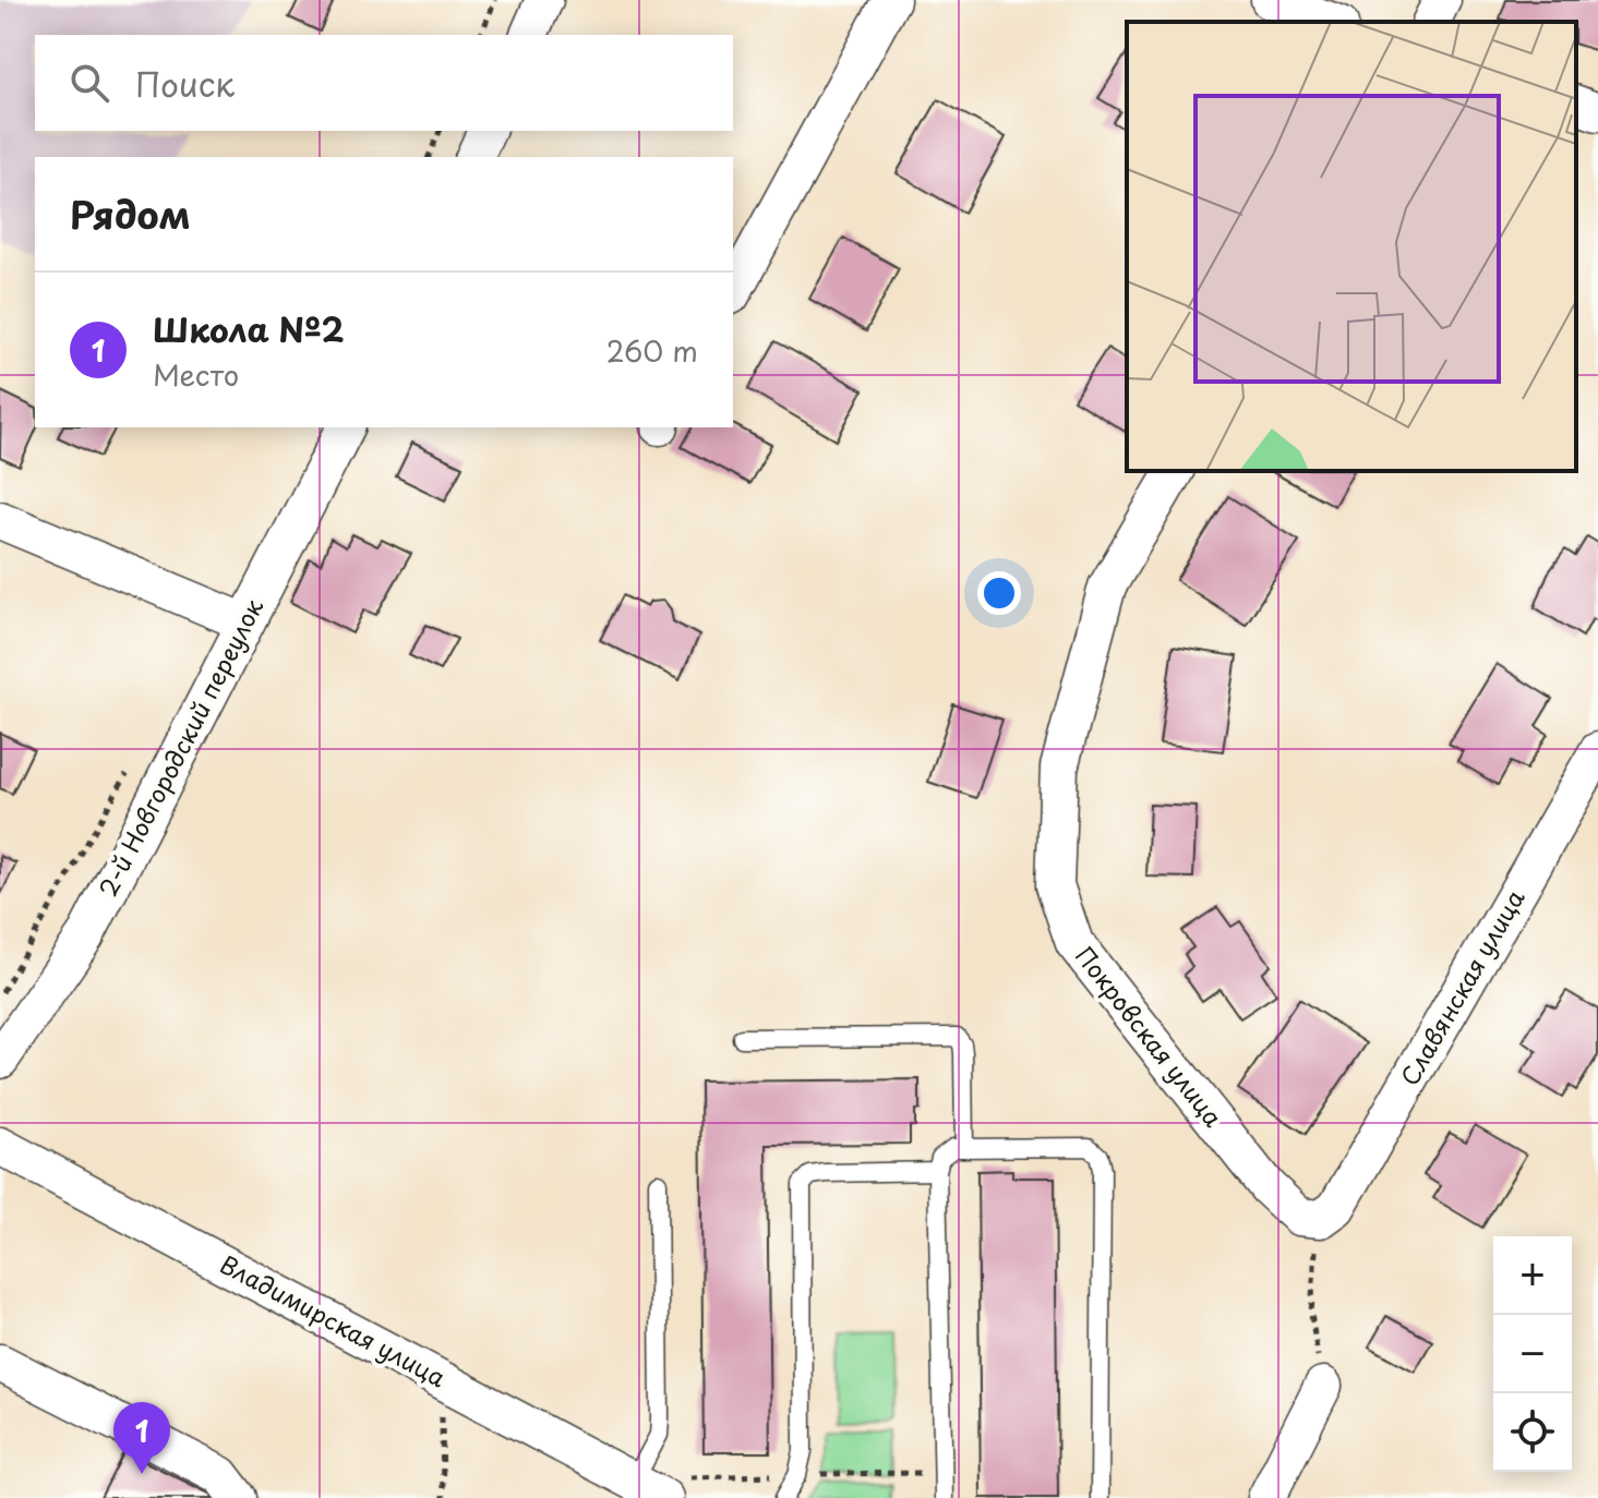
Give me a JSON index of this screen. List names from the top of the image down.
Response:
{
  "streets": {
    "street": [
      "2-й Новгородский переулок",
      "Славянская улица",
      "Покровская улица",
      "Владимирская улица"
    ]
  },
  "crossings": [
    ["Славянская улица", "Покровская улица"]
  ],
  "page": {
    "search": "Поиск",
    "heading": "Рядом",
    "list": [
      {
        "mark": "1",
        "name": "Школа №2",
        "note": "Место",
        "value": "260 m"
      }
    ],
    "map_buttons": ["+", "−"],
    "pins": "1"
  }
}
